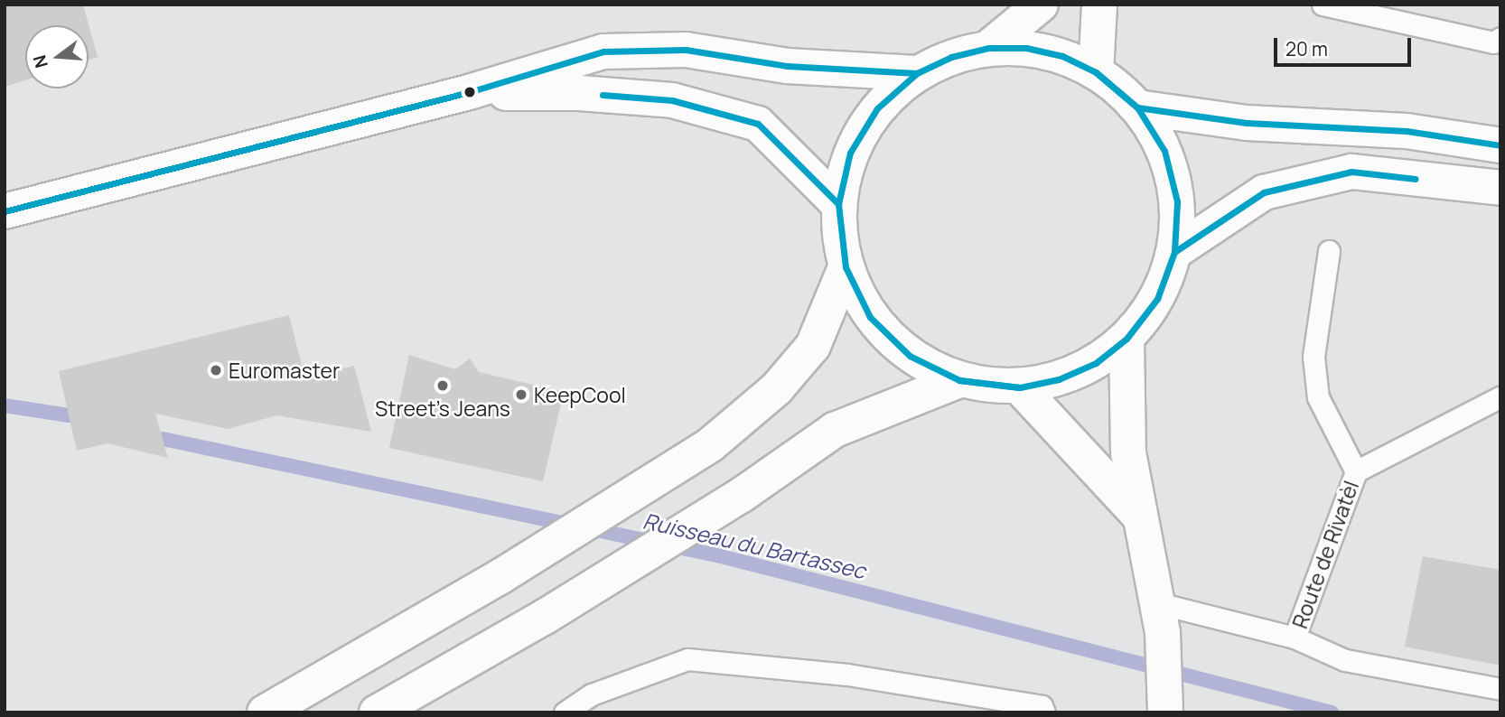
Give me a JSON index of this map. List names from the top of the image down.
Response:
{
  "streets": {
    "lane": ["Route de Rivatèl"]
  },
  "water": ["Ruisseau du Bartassec"],
  "places": ["Euromaster", "Street's Jeans", "KeepCool"],
  "scale_bar": "20 m",
  "north": "left"
}
